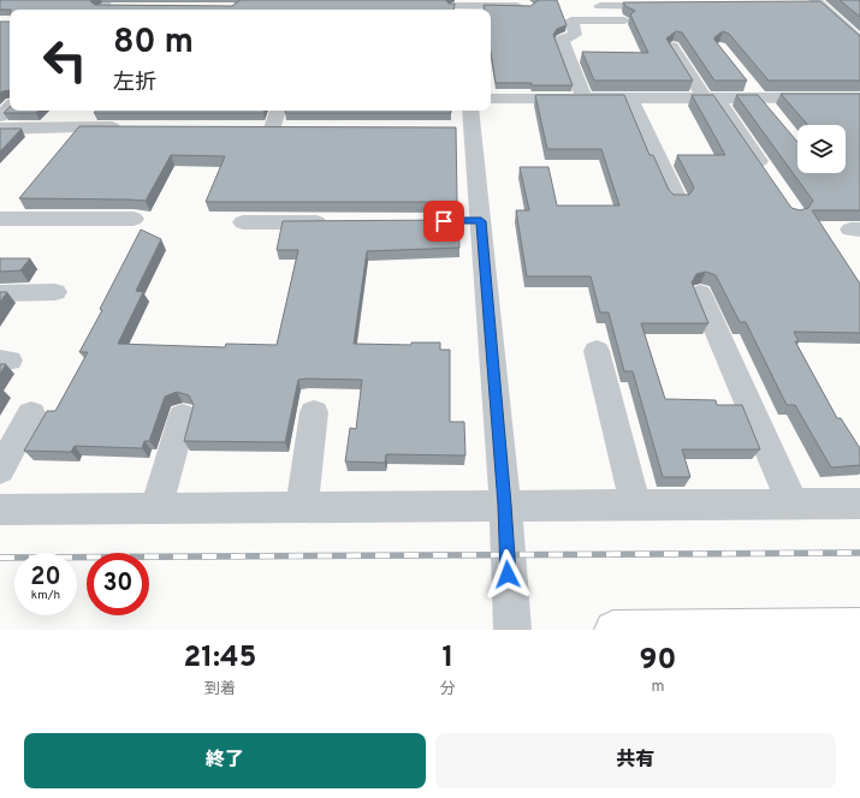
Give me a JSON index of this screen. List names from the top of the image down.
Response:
{
  "page": {
    "turn": ["80 m", "左折"],
    "speed": "20 km/h",
    "limit": "30",
    "eta": [
      "21:45",
      "到着",
      "1",
      "分",
      "90",
      "m"
    ],
    "buttons": ["終了", "共有"]
  }
}
